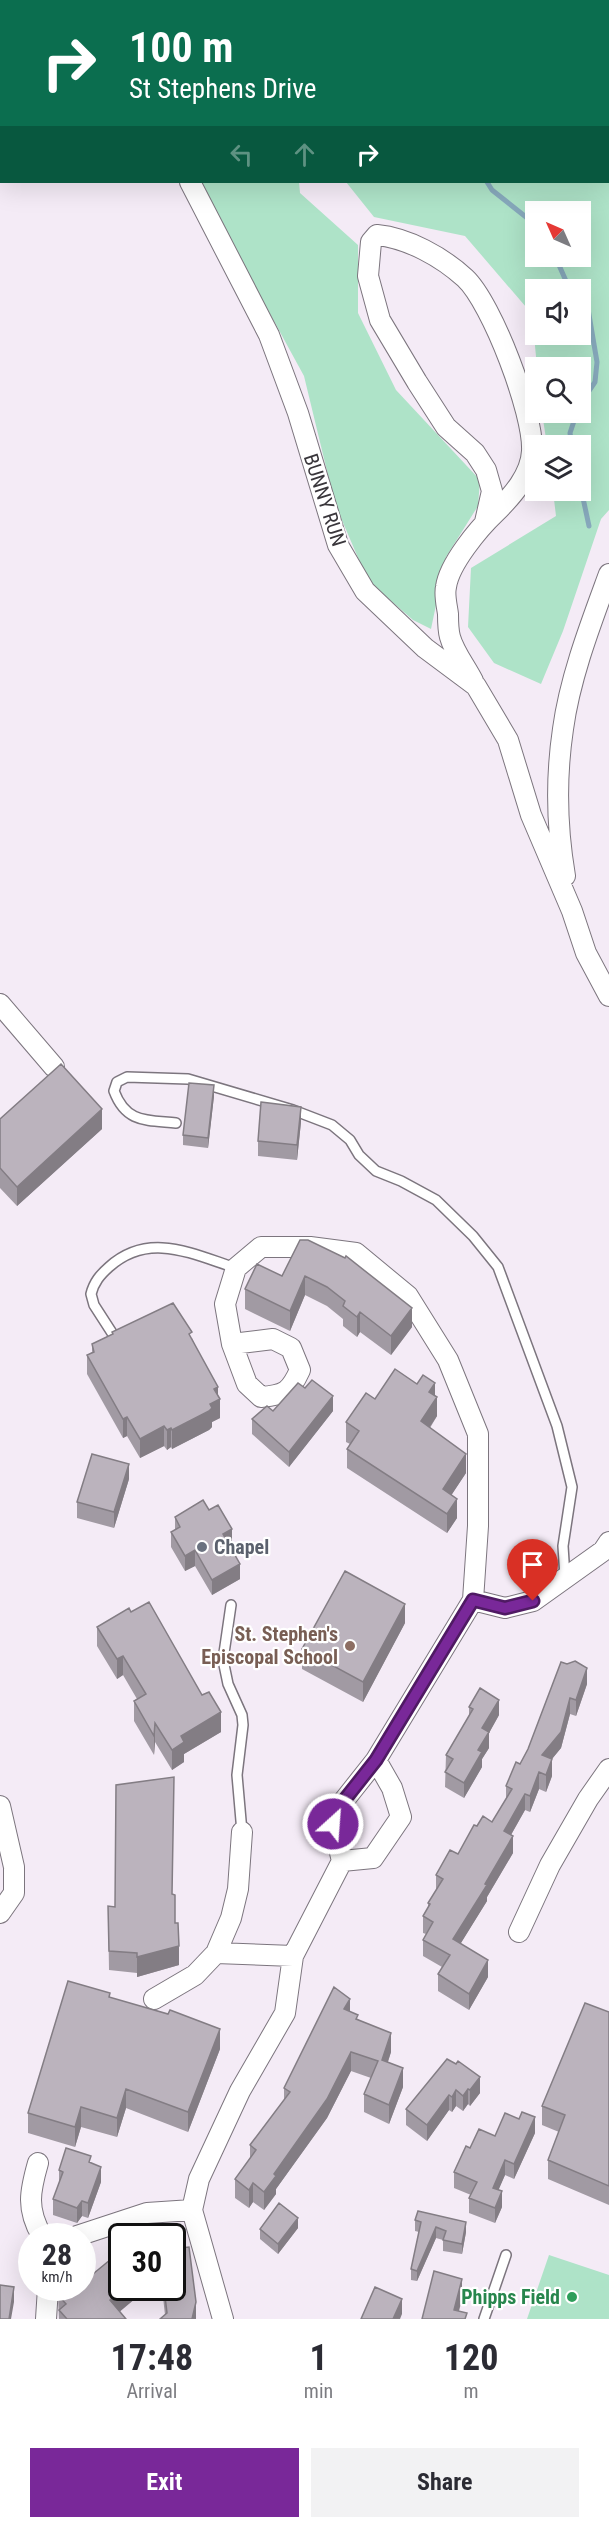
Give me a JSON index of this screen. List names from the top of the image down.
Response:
{
  "streets": {
    "street": ["BUNNY RUN"]
  },
  "places": ["Chapel", "St. Stephen's Episcopal School", "Phipps Field"],
  "north": "top left",
  "page": {
    "turn": ["100 m", "St Stephens Drive"],
    "speed": "28 km/h",
    "limit": "30",
    "eta": [
      "17:48",
      "Arrival",
      "1",
      "min",
      "120",
      "m"
    ],
    "buttons": ["Exit", "Share"]
  }
}
